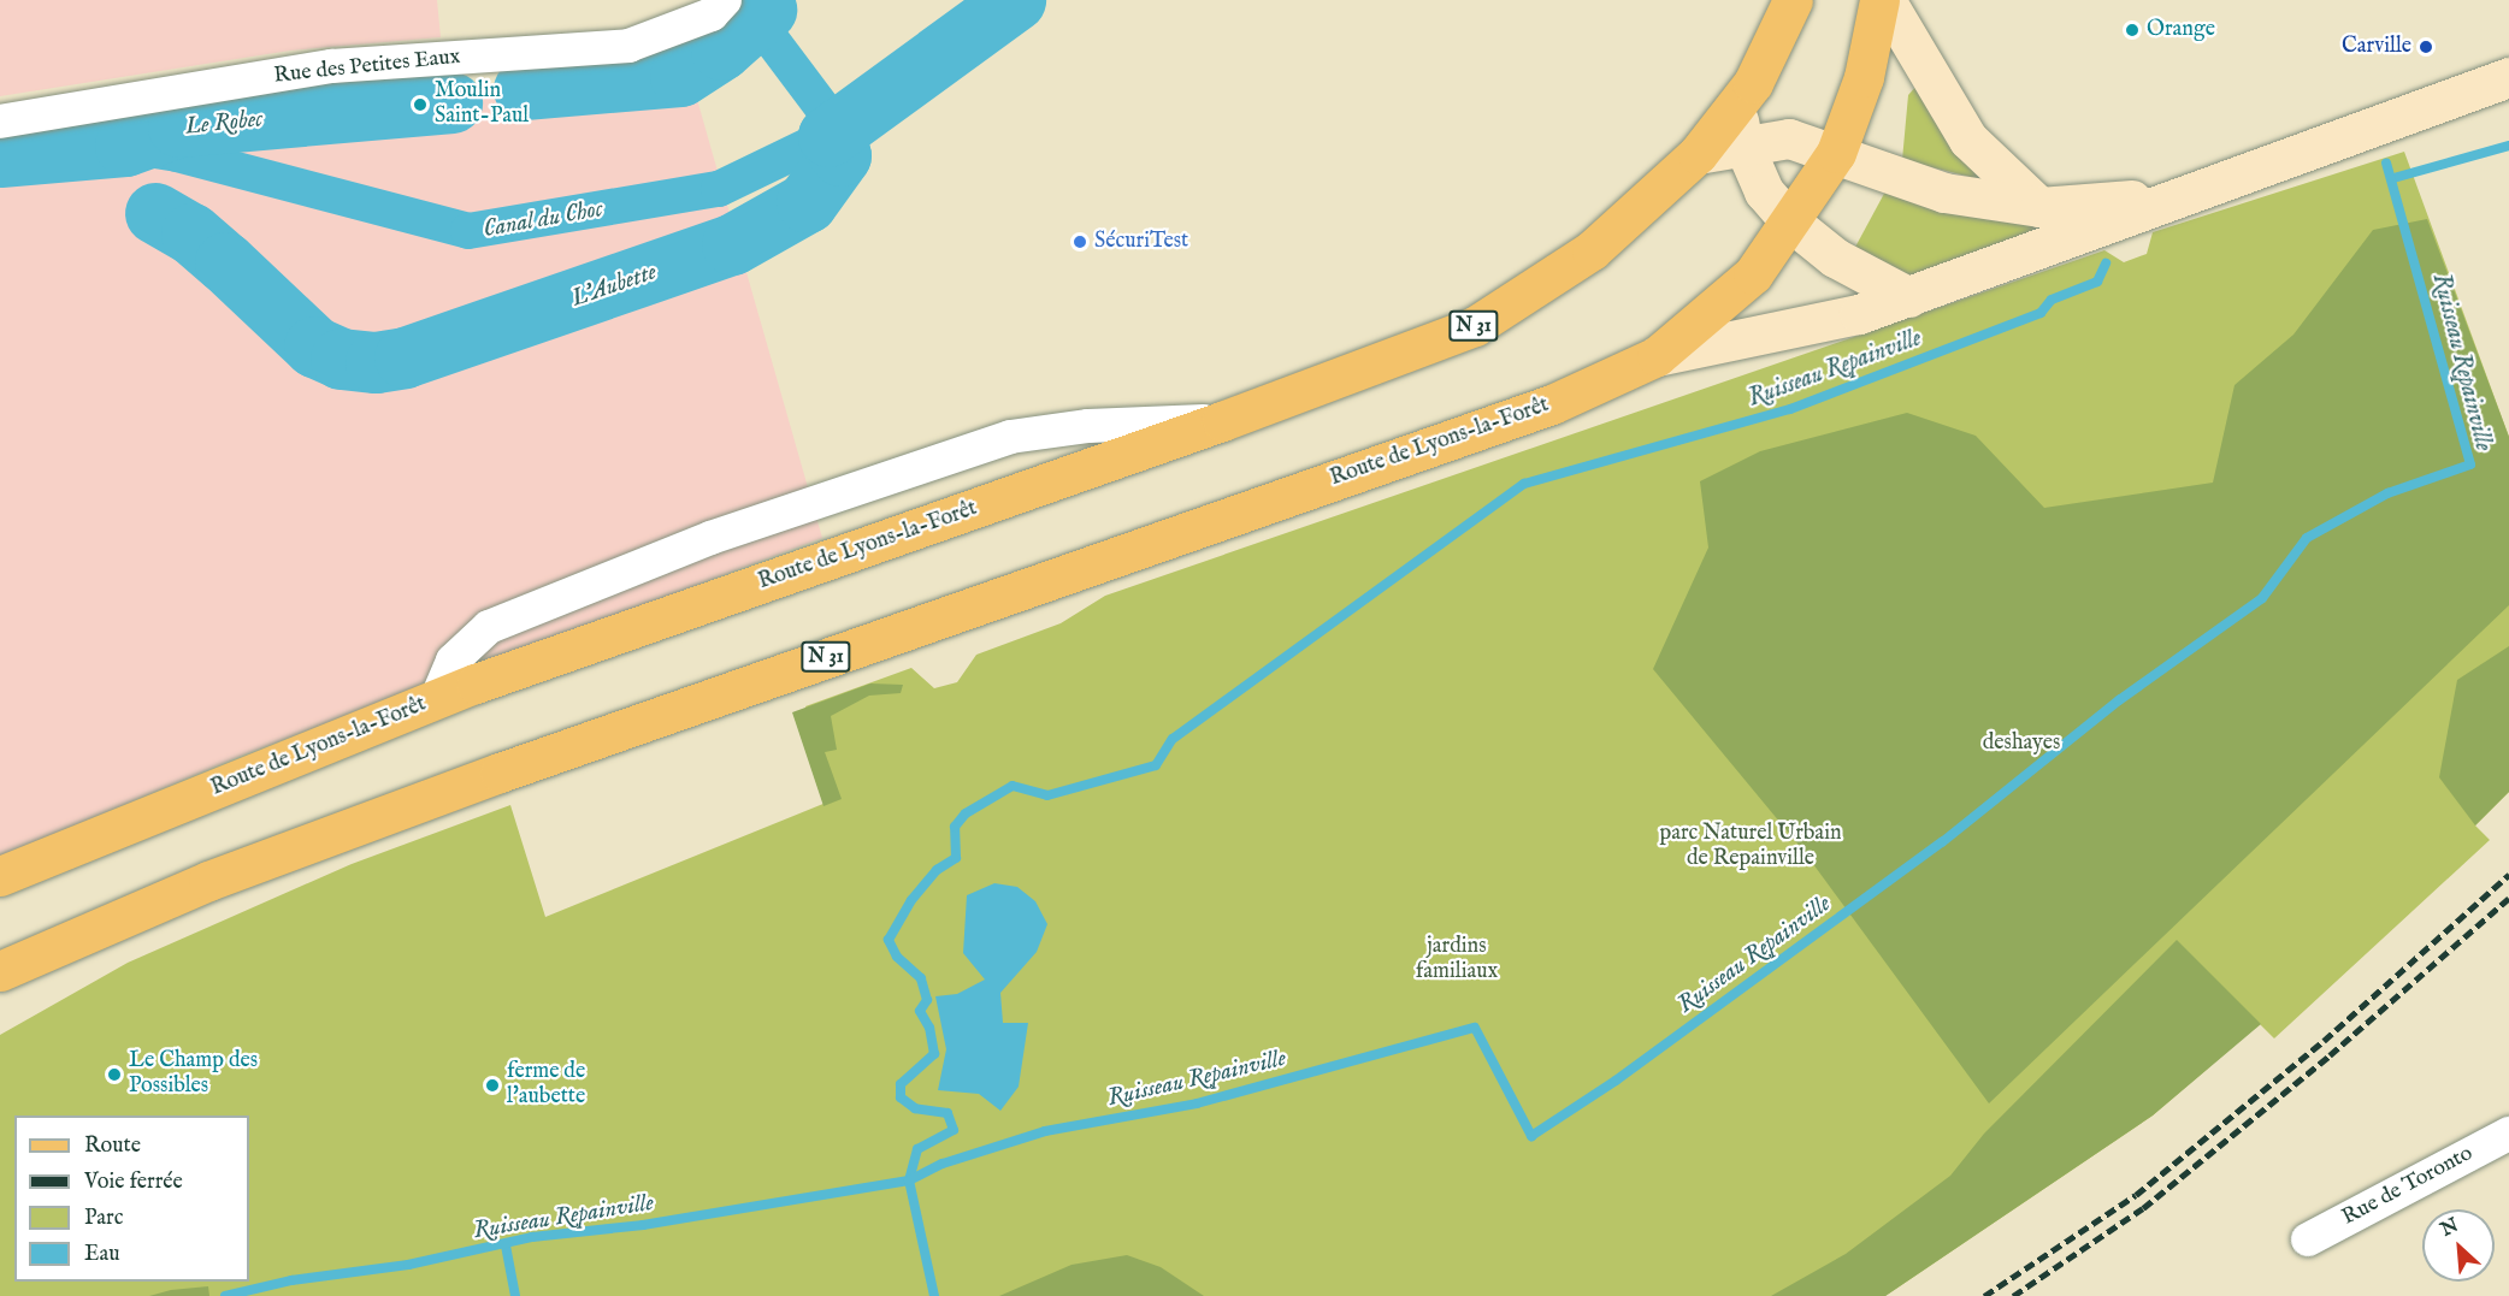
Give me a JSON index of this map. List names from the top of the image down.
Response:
{
  "streets": {
    "main road": ["N 31", "Route de Lyons-la-Forêt"],
    "street": ["Rue des Petites Eaux", "Rue de Toronto"]
  },
  "crossings": [
    ["N 31", "Route de Lyons-la-Forêt"]
  ],
  "water": [
    "Le Robec",
    "Canal du Choc",
    "L'Aubette",
    "Ruisseau Repainville"
  ],
  "parks": ["deshayes", "parc Naturel Urbain de Repainville", "jardins familiaux"],
  "places": [
    "Orange",
    "Carville",
    "Moulin Saint-Paul",
    "SécuriTest",
    "Le Champ des Possibles",
    "ferme de l'aubette"
  ],
  "legend": [
    "Route",
    "Voie ferrée",
    "Parc",
    "Eau"
  ],
  "north": "top left"
}
